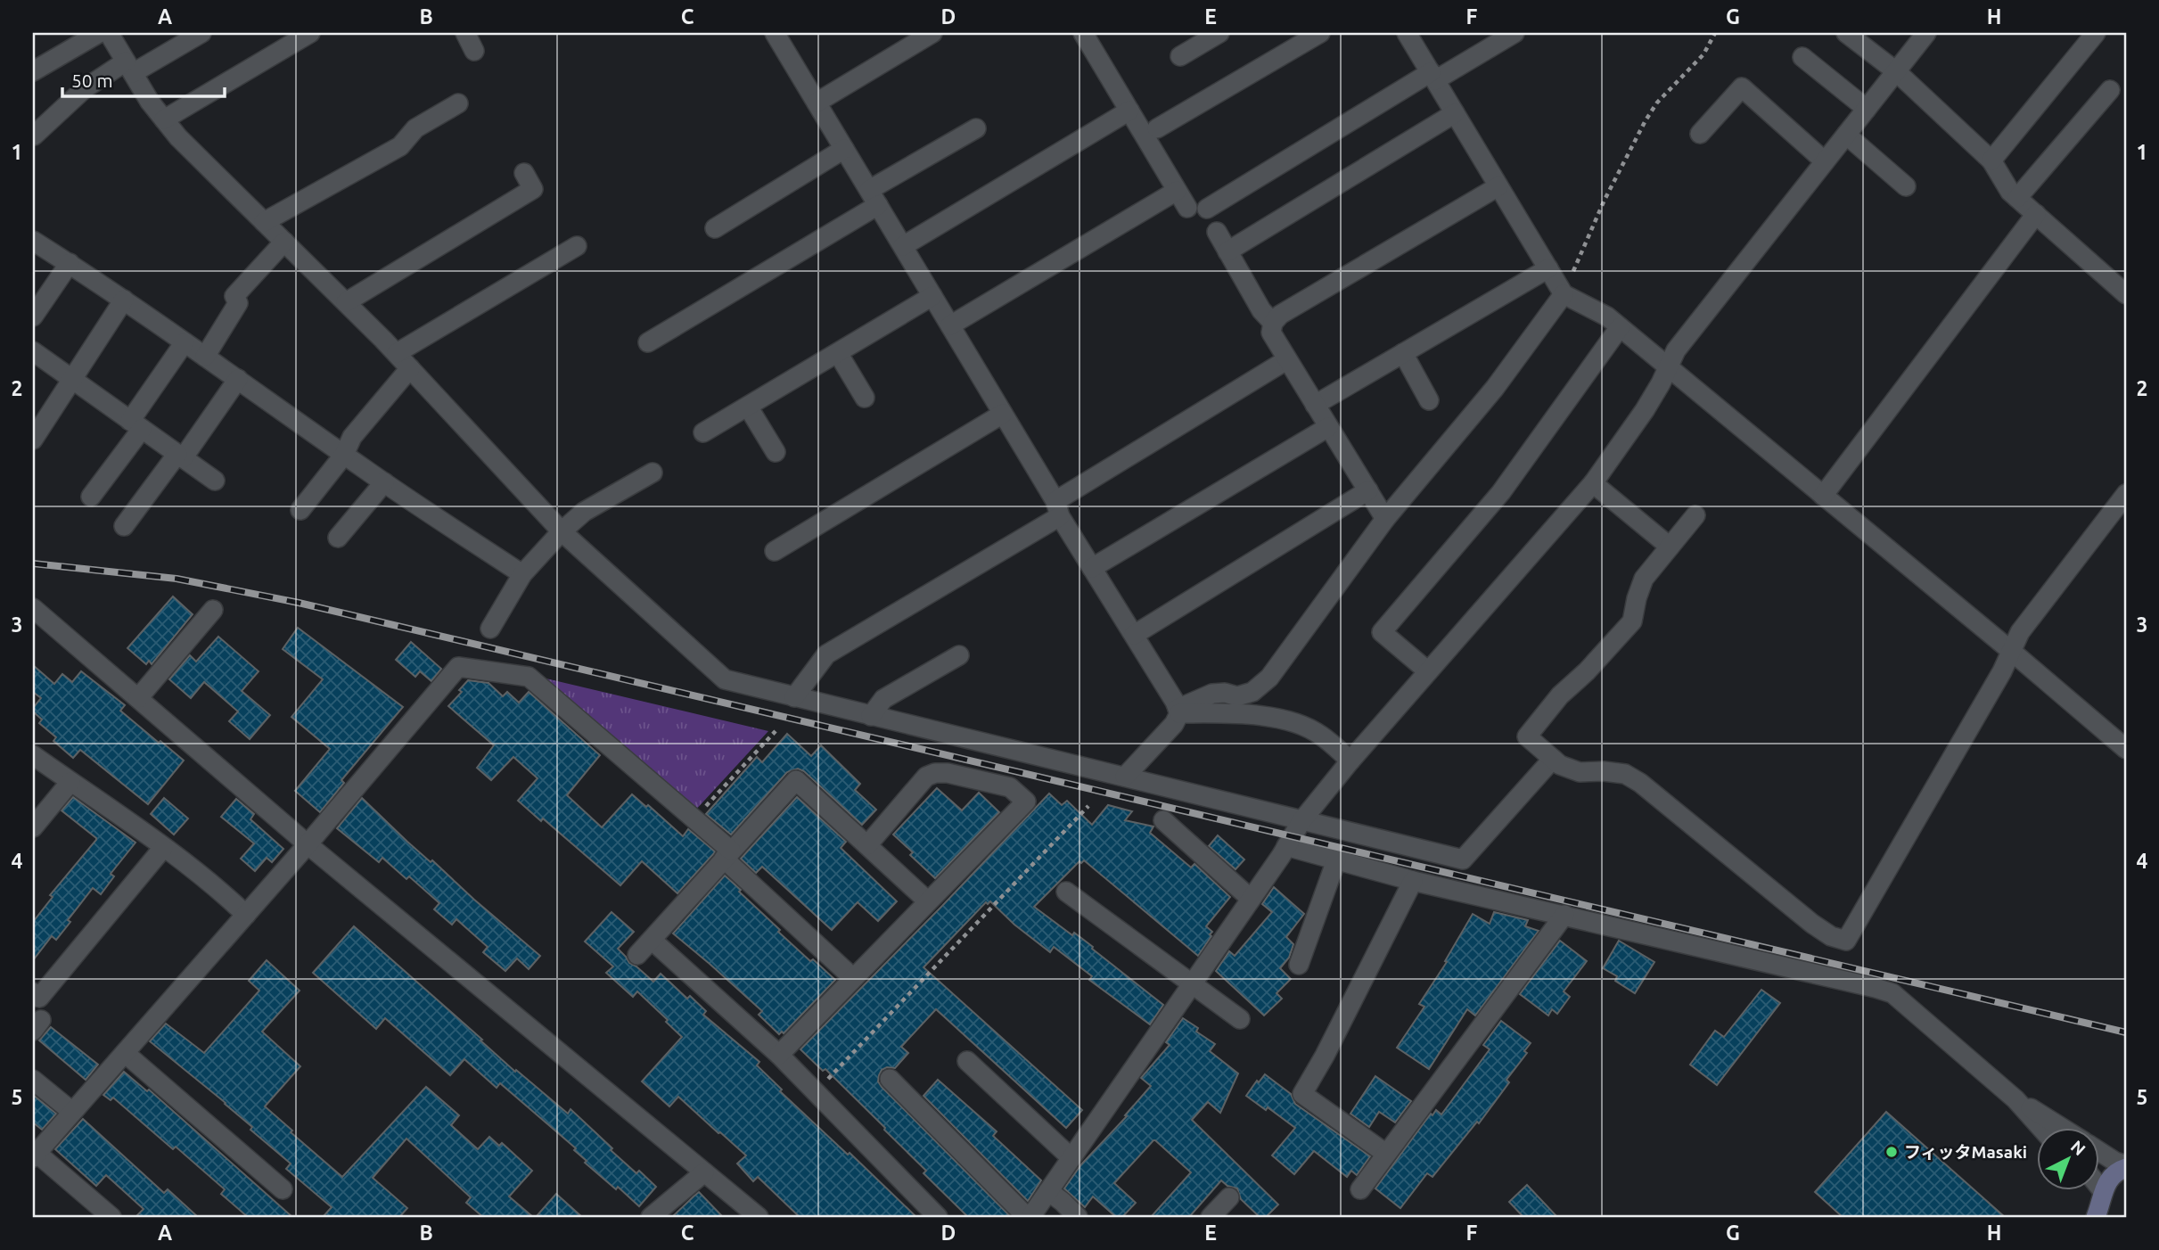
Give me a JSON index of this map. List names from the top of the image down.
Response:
{
  "places": ["フィッタMasaki"],
  "scale_bar": "50 m",
  "north": "top right",
  "grid": {
    "columns": [
      "A",
      "B",
      "C",
      "D",
      "E",
      "F",
      "G",
      "H"
    ],
    "rows": [
      "1",
      "2",
      "3",
      "4",
      "5"
    ]
  }
}
